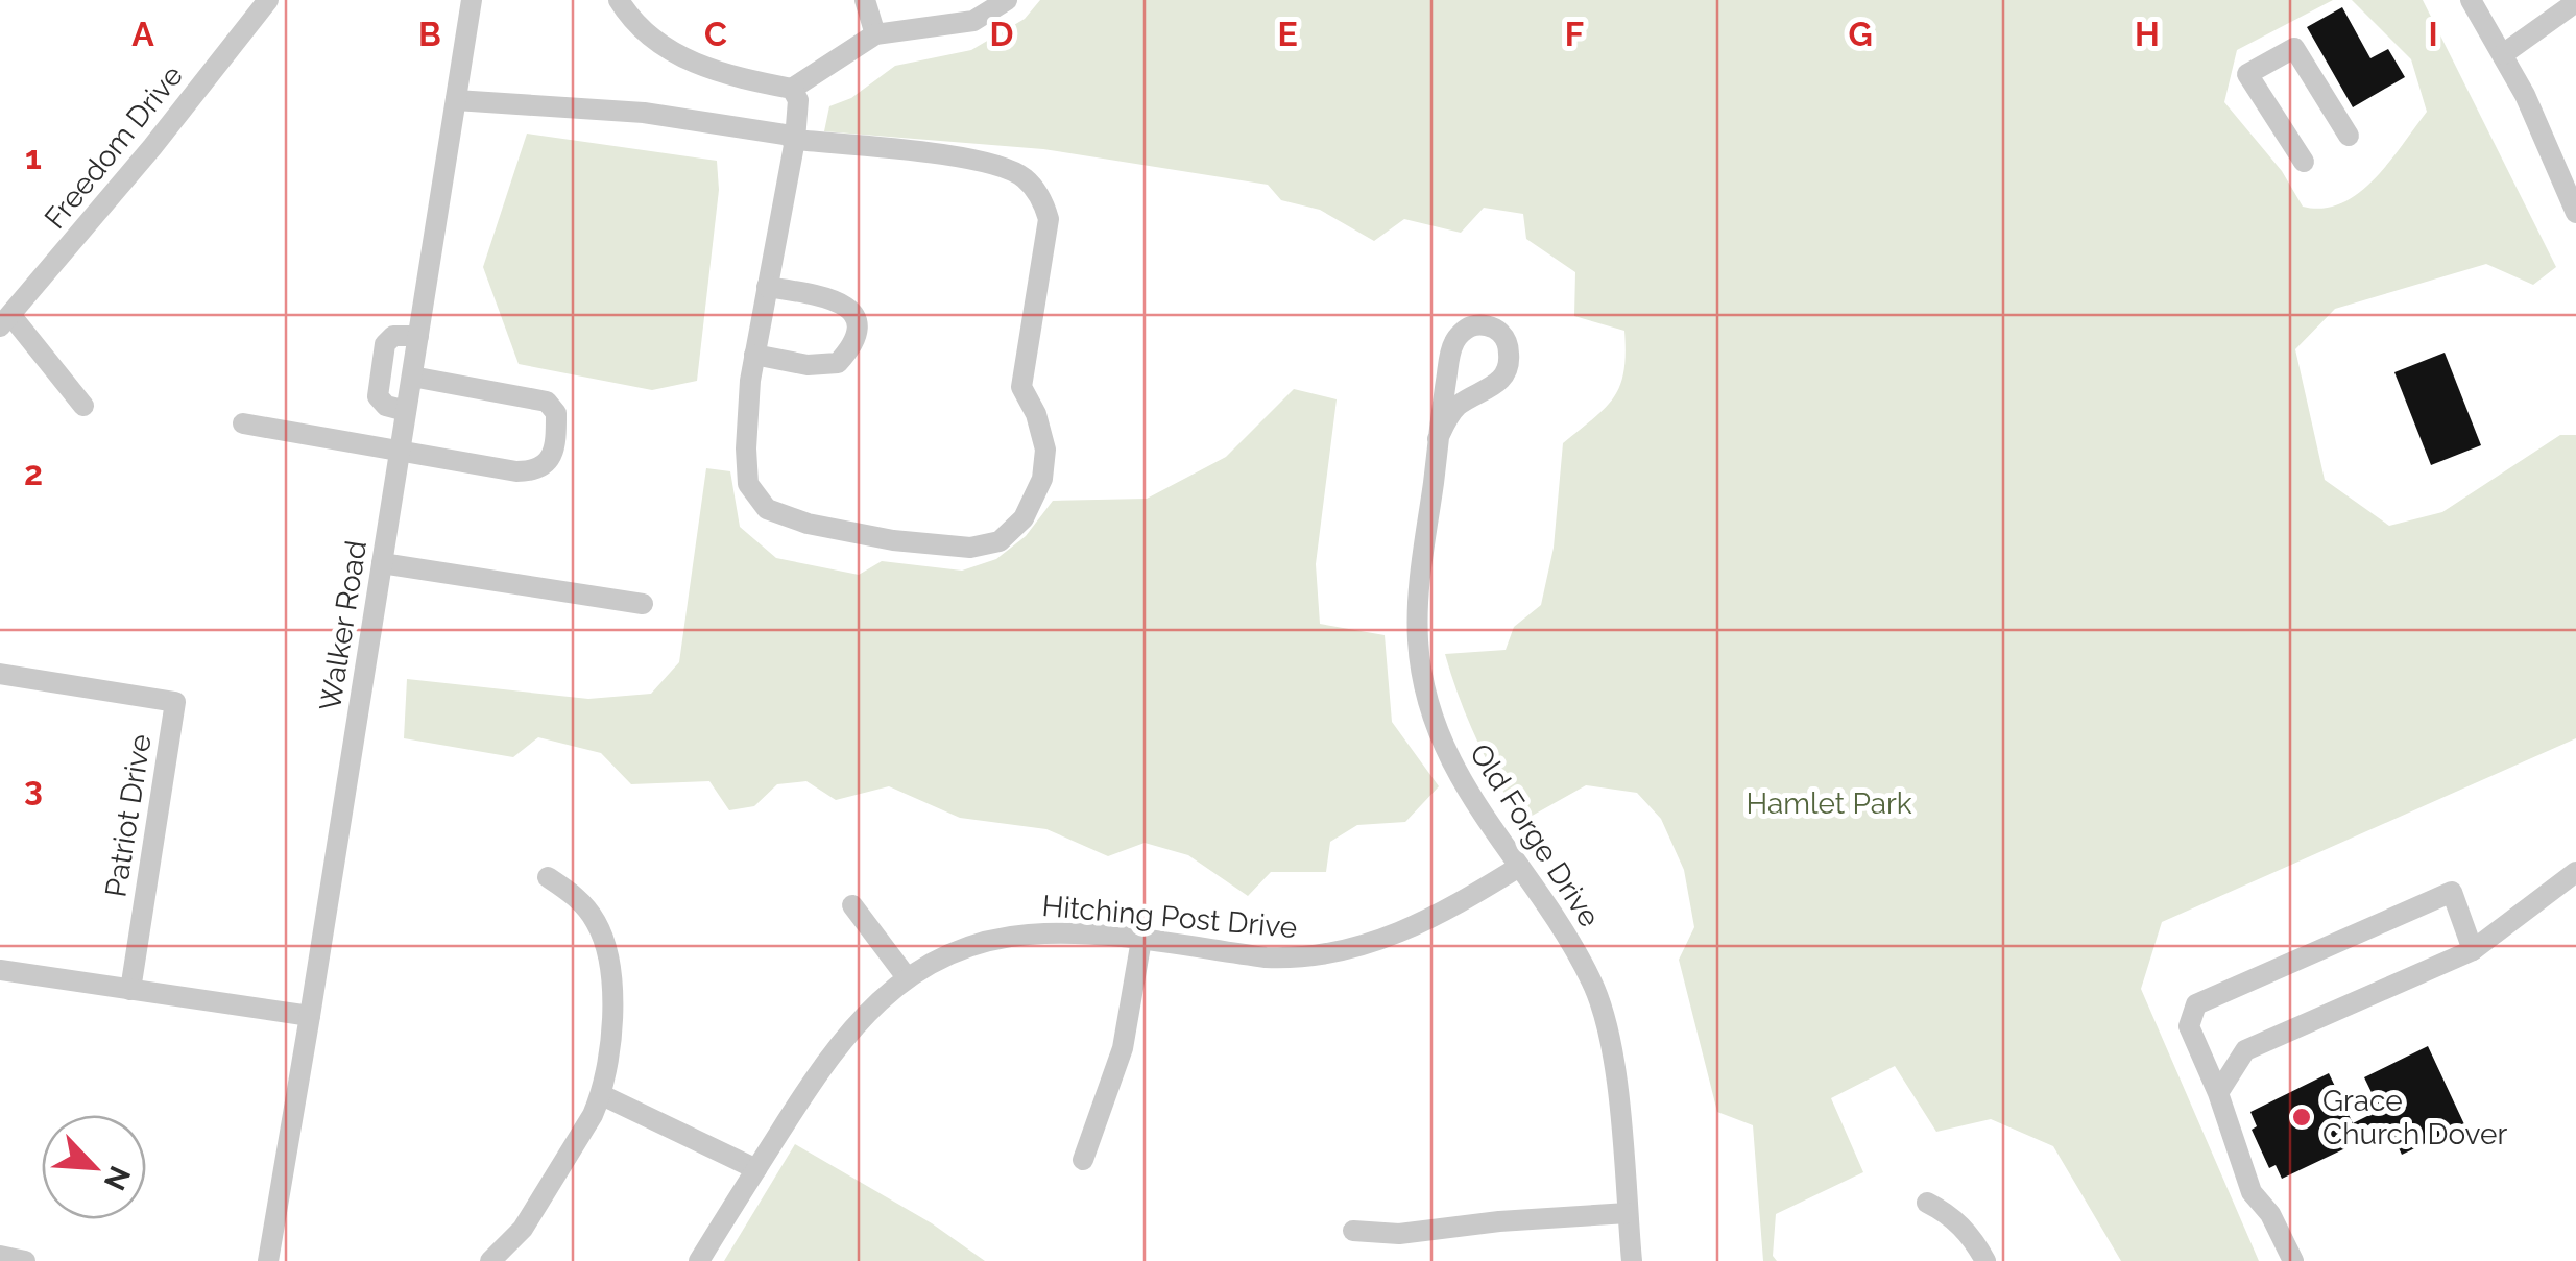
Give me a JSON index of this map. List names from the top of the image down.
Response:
{
  "streets": {
    "street": [
      "Freedom Drive",
      "Walker Road",
      "Patriot Drive",
      "Old Forge Drive",
      "Hitching Post Drive"
    ]
  },
  "crossings": [
    ["Old Forge Drive", "Hitching Post Drive"]
  ],
  "parks": ["Hamlet Park"],
  "places": ["Grace Church Dover"],
  "north": "bottom right",
  "grid": {
    "columns": [
      "A",
      "B",
      "C",
      "D",
      "E",
      "F",
      "G",
      "H",
      "I"
    ],
    "rows": ["1", "2", "3"]
  }
}
